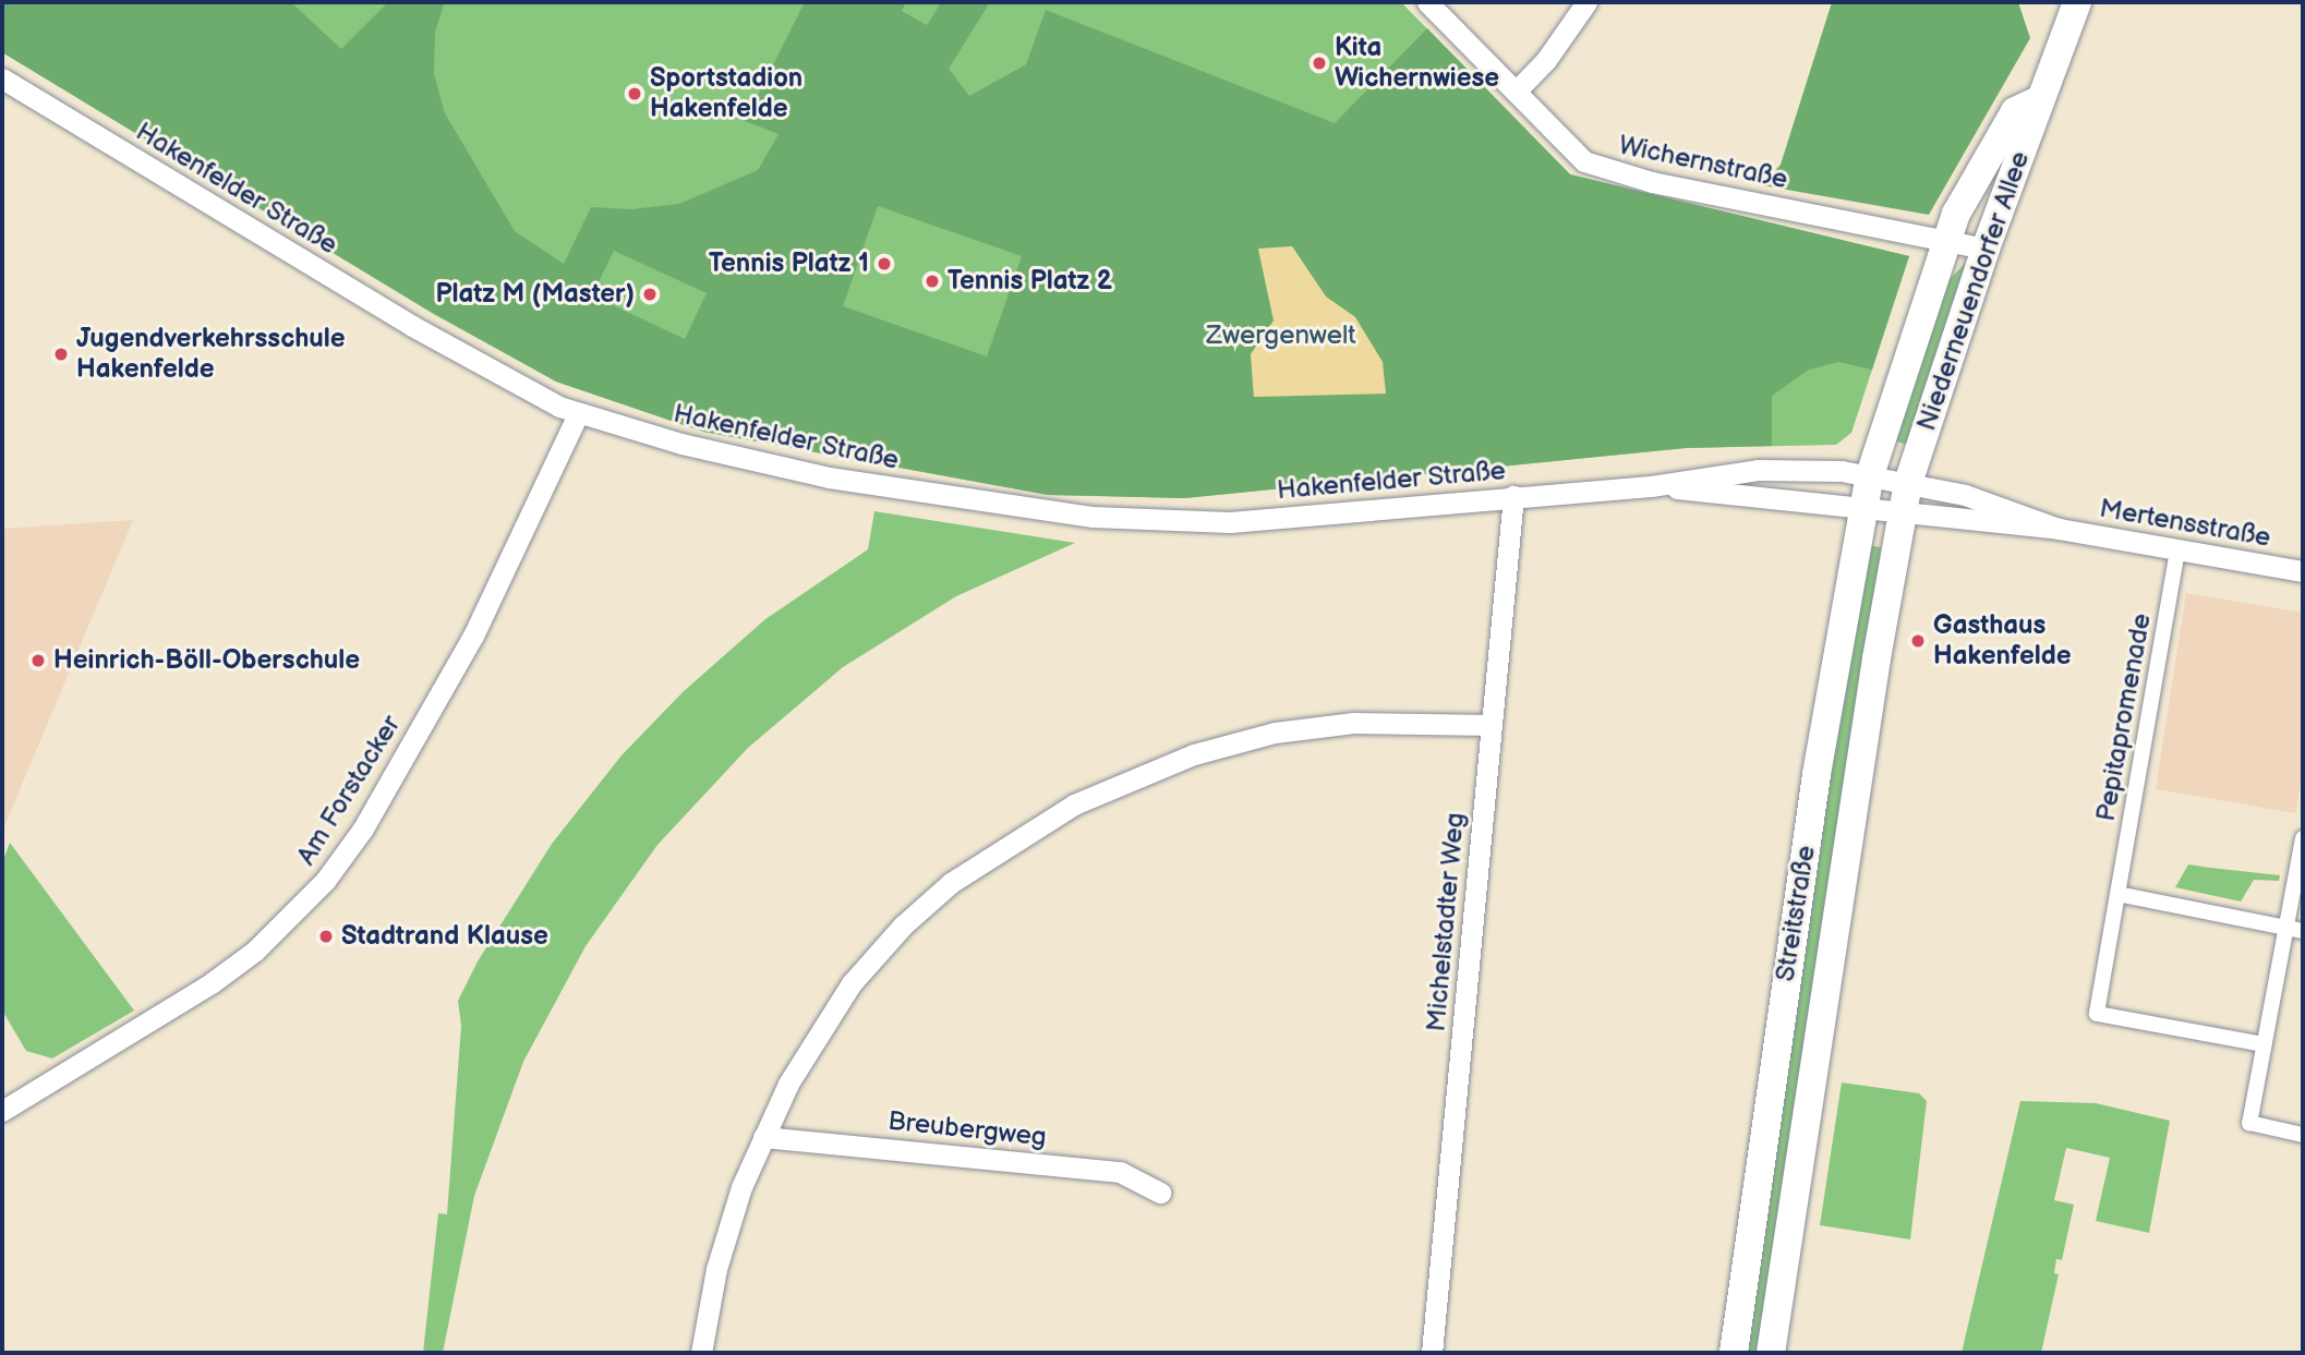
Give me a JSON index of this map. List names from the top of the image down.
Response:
{
  "streets": {
    "main road": ["Niederneuendorfer Allee", "Streitstraße"],
    "street": [
      "Wichernstraße",
      "Hakenfelder Straße",
      "Mertensstraße",
      "Pepitapromenade",
      "Am Forstacker",
      "Michelstadter Weg",
      "Breubergweg"
    ]
  },
  "crossings": [
    ["Wichernstraße", "Niederneuendorfer Allee"],
    ["Hakenfelder Straße", "Niederneuendorfer Allee"],
    ["Hakenfelder Straße", "Mertensstraße"],
    ["Hakenfelder Straße", "Am Forstacker"],
    ["Hakenfelder Straße", "Streitstraße"],
    ["Hakenfelder Straße", "Michelstadter Weg"],
    ["Niederneuendorfer Allee", "Mertensstraße"],
    ["Niederneuendorfer Allee", "Streitstraße"],
    ["Mertensstraße", "Pepitapromenade"],
    ["Mertensstraße", "Streitstraße"]
  ],
  "parks": ["Zwergenwelt"],
  "places": [
    "Kita Wichernwiese",
    "Sportstadion Hakenfelde",
    "Tennis Platz 1",
    "Tennis Platz 2",
    "Platz M (Master)",
    "Jugendverkehrsschule Hakenfelde",
    "Gasthaus Hakenfelde",
    "Heinrich-Böll-Oberschule",
    "Stadtrand Klause"
  ]
}
